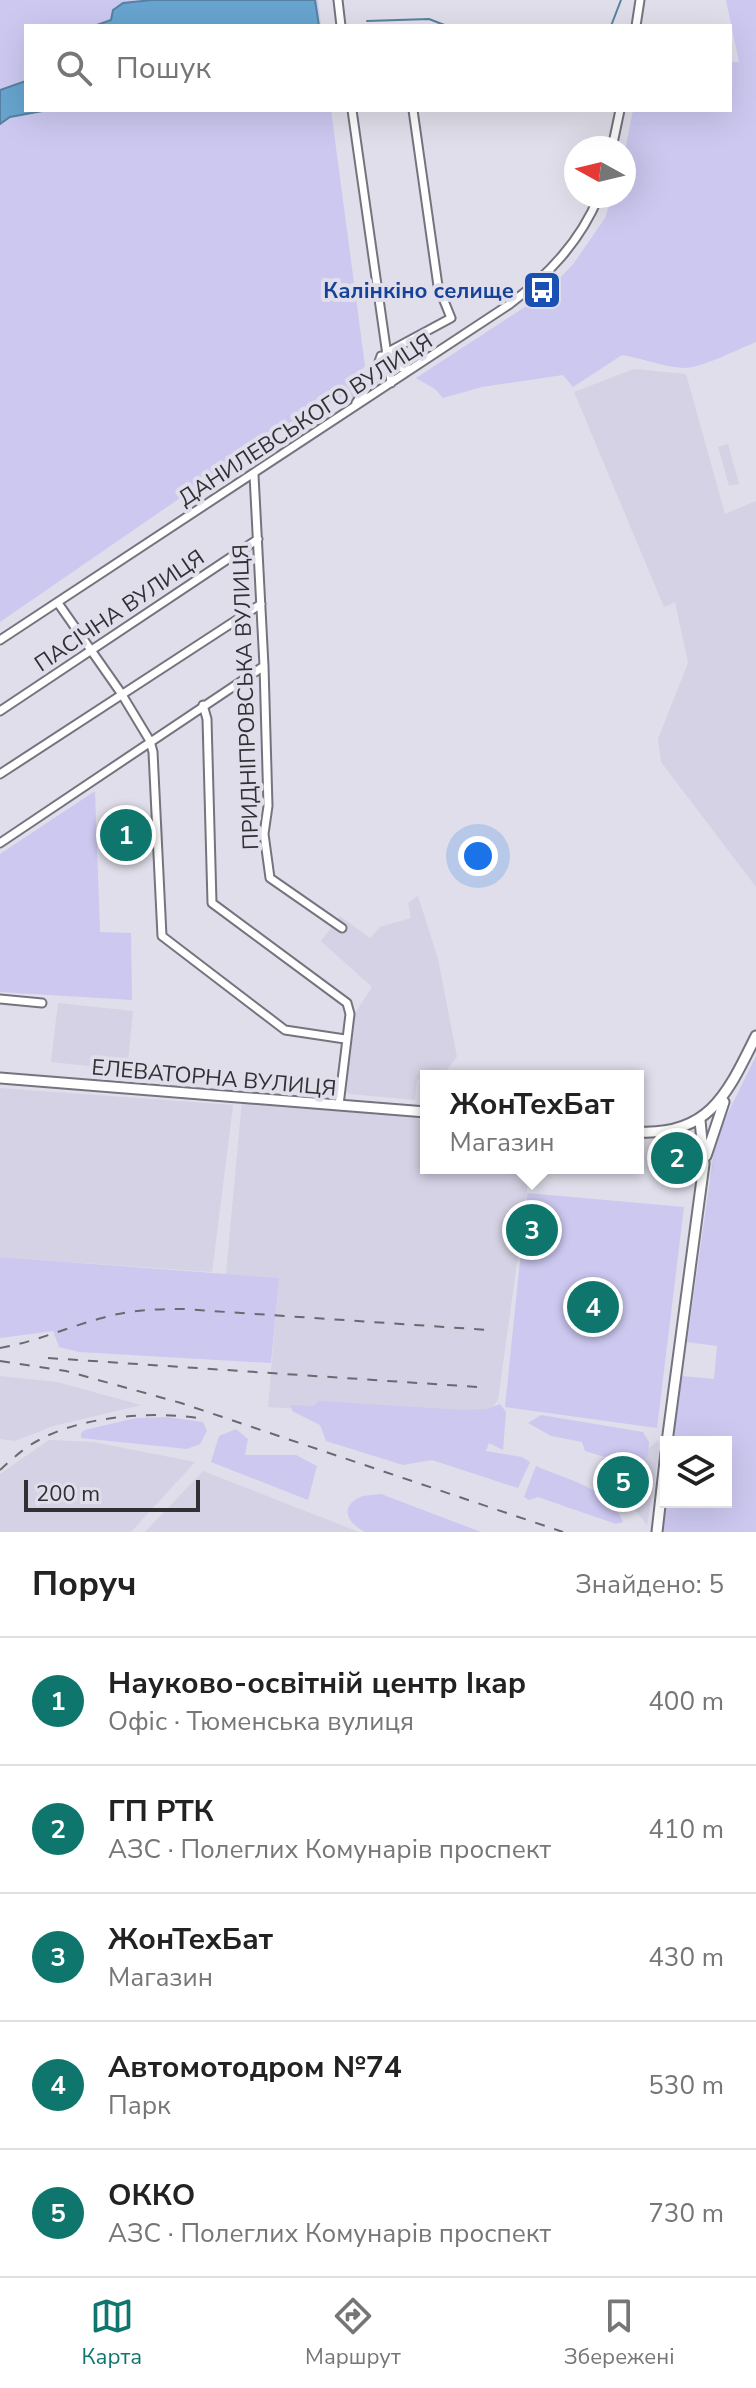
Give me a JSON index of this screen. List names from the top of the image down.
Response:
{
  "streets": {
    "main road": ["ЕЛЕВАТОРНА ВУЛИЦЯ"],
    "street": ["ДАНИЛЕВСЬКОГО ВУЛИЦЯ", "ПАСІЧНА ВУЛИЦЯ", "ПРИДНІПРОВСЬКА ВУЛИЦЯ"]
  },
  "crossings": [
    ["ДАНИЛЕВСЬКОГО ВУЛИЦЯ", "ПРИДНІПРОВСЬКА ВУЛИЦЯ"],
    ["ПАСІЧНА ВУЛИЦЯ", "ПРИДНІПРОВСЬКА ВУЛИЦЯ"]
  ],
  "places": {
    "bus stop": ["Калінкіно селище"]
  },
  "scale_bar": "200 m",
  "north": "left",
  "page": {
    "search": "Пошук",
    "pins": [
      "1",
      "2",
      "3",
      "4",
      "5"
    ],
    "popup": ["ЖонТехБат", "Магазин"],
    "scale": "200 m",
    "heading": ["Поруч", "Знайдено: 5"],
    "list": [
      {
        "mark": "1",
        "name": "Науково-освітній центр Ікар",
        "note": "Офіс · Тюменська вулиця",
        "value": "400 m"
      },
      {
        "mark": "2",
        "name": "ГП РТК",
        "note": "АЗС · Полеглих Комунарів проспект",
        "value": "410 m"
      },
      {
        "mark": "3",
        "name": "ЖонТехБат",
        "note": "Магазин",
        "value": "430 m"
      },
      {
        "mark": "4",
        "name": "Автомотодром №74",
        "note": "Парк",
        "value": "530 m"
      },
      {
        "mark": "5",
        "name": "ОККО",
        "note": "АЗС · Полеглих Комунарів проспект",
        "value": "730 m"
      }
    ],
    "nav": ["Карта", "Маршрут", "Збережені"]
  }
}
